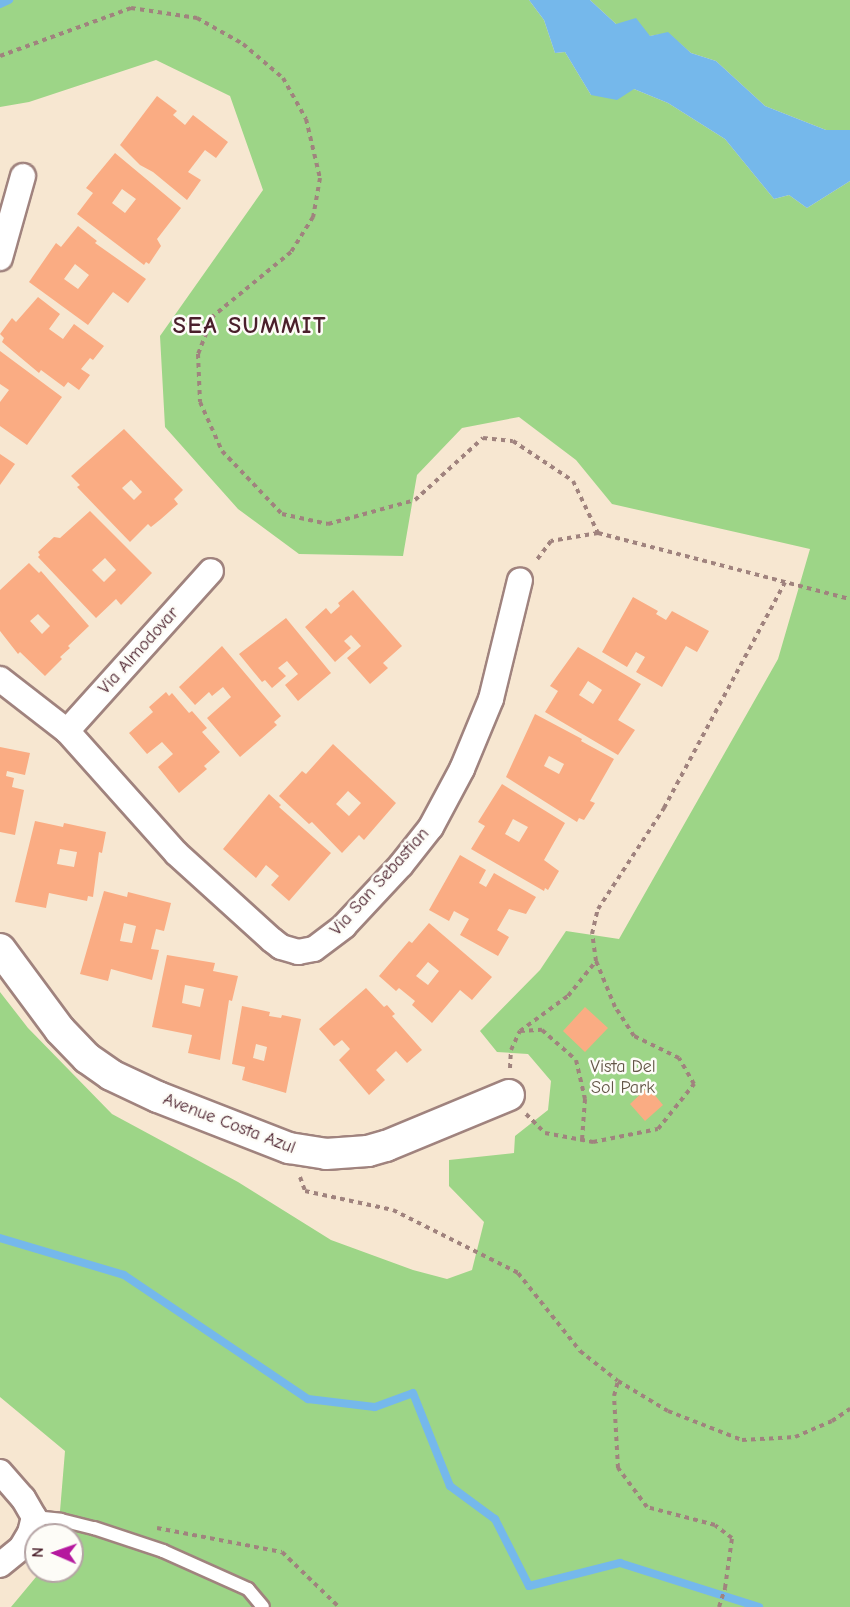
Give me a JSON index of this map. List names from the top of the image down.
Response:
{
  "streets": {
    "street": ["Via Almodovar", "Via San Sebastian", "Avenue Costa Azul"]
  },
  "crossings": [
    ["Via Almodovar", "Via San Sebastian"]
  ],
  "districts": ["SEA SUMMIT"],
  "parks": ["Vista Del Sol Park"],
  "north": "left"
}
